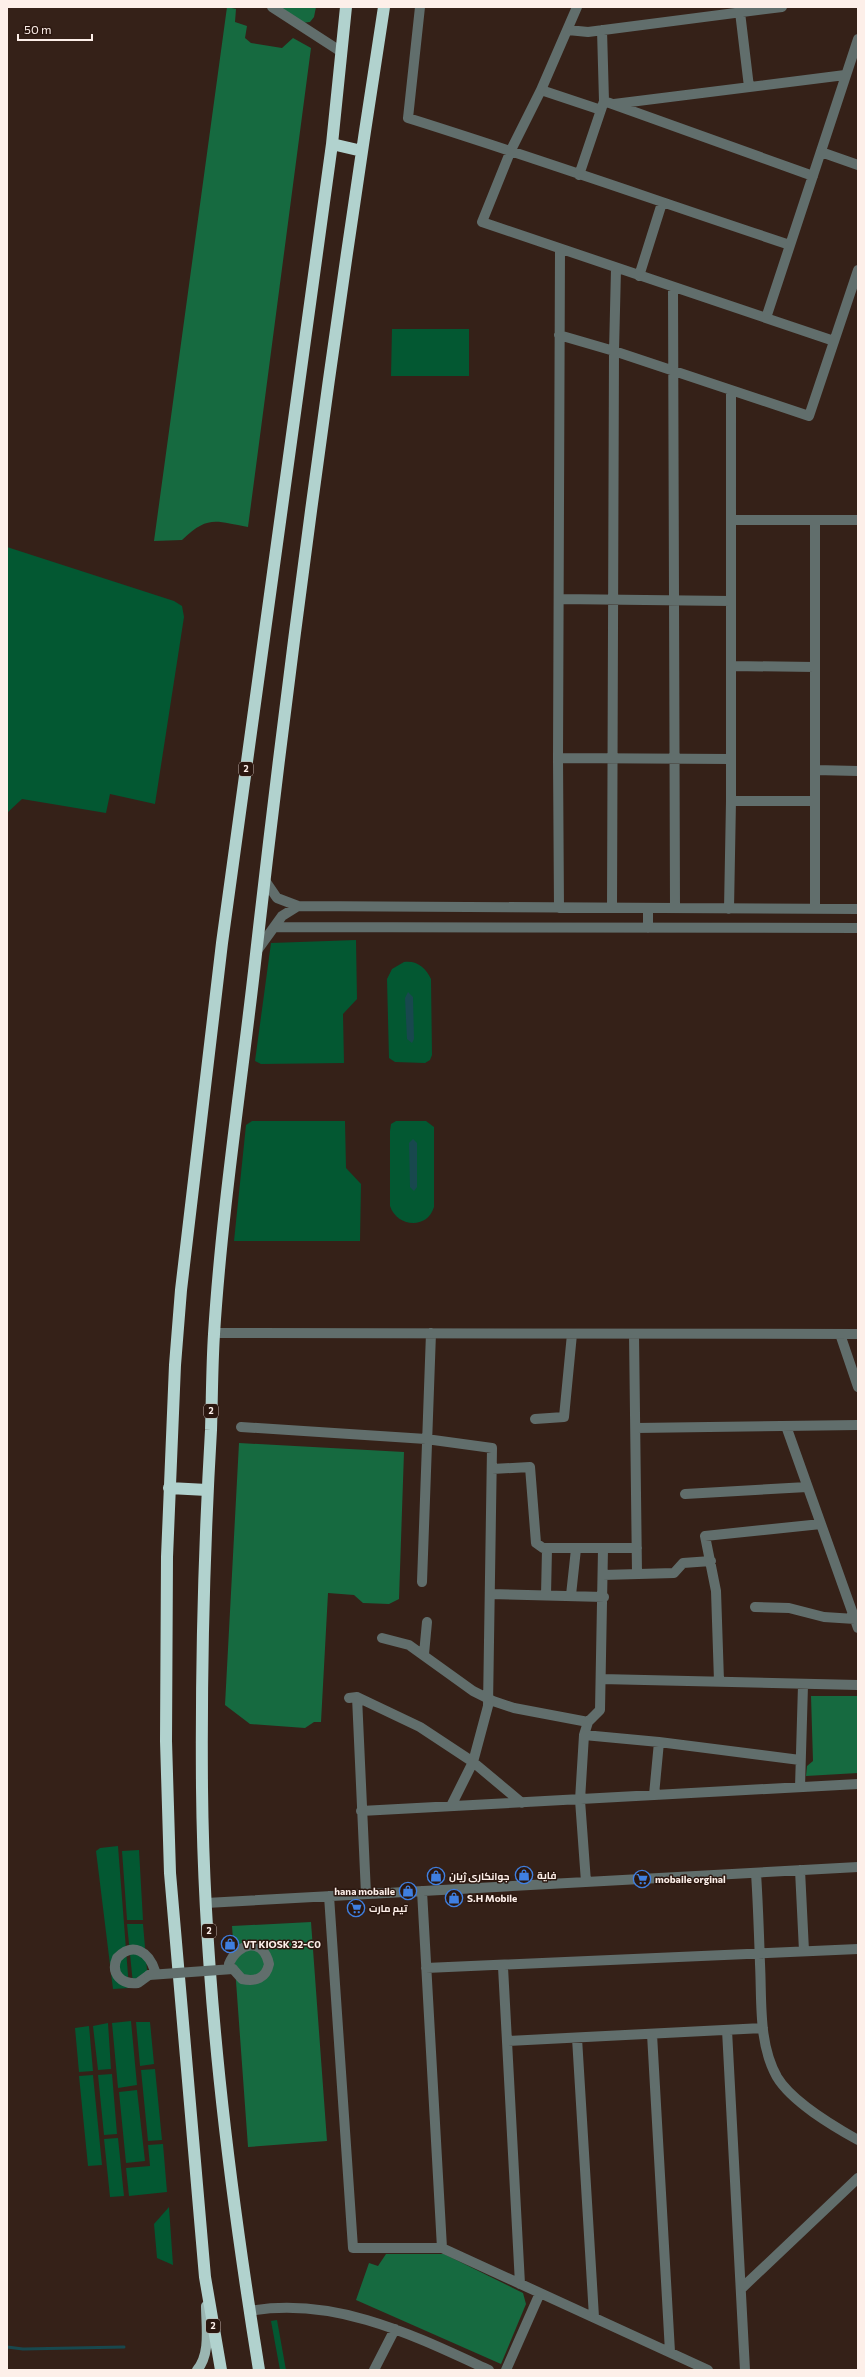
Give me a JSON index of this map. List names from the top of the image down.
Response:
{
  "streets": {
    "highway": ["2"]
  },
  "places": {
    "shop": [
      "فایة",
      "جوانکاری ژیان",
      "hana mobaile",
      "S.H Mobile",
      "VT KIOSK 32-C0"
    ],
    "supermarket": ["mobaile orginal", "تیم مارت"]
  },
  "scale_bar": "50 m"
}
